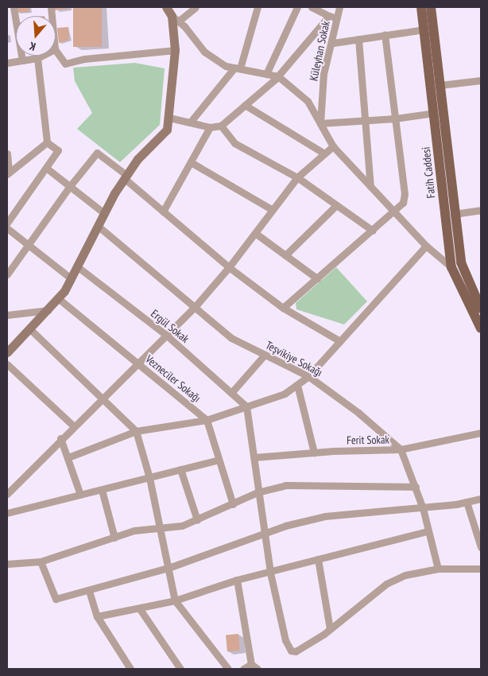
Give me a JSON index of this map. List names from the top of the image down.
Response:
{
  "streets": {
    "main road": ["Fatih Caddesi"],
    "street": [
      "Küleyhan Sokak",
      "Ergül Sokak",
      "Teşvikiye Sokağı",
      "Vezneciler Sokağı",
      "Ferit Sokak"
    ]
  },
  "crossings": [
    ["Teşvikiye Sokağı", "Ferit Sokak"]
  ],
  "north": "bottom"
}
